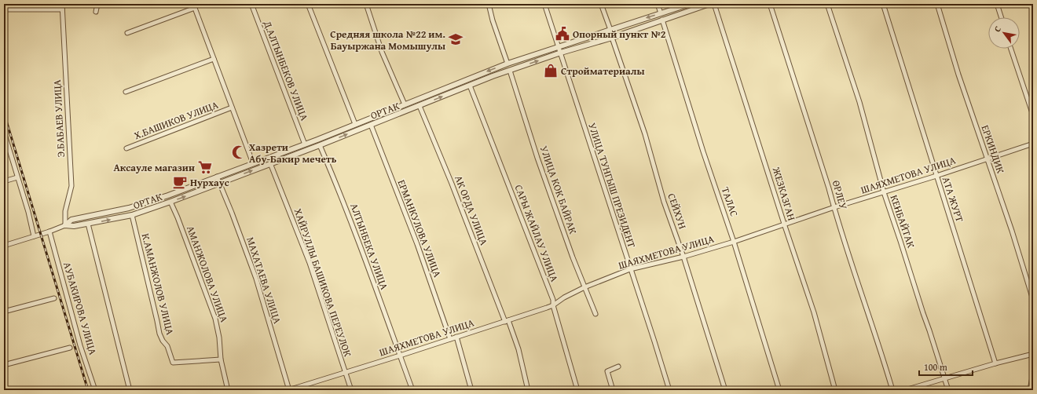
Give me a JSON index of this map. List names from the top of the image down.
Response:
{
  "streets": {
    "street": [
      "Д.АЛТЫНБЕКОВ УЛИЦА",
      "ОРТАК",
      "Э.БАБАЕВ УЛИЦА",
      "Х.БАШИКОВ УЛИЦА",
      "ЕРКИНДИК",
      "ШАЯХМЕТОВА УЛИЦА",
      "УЛИЦА ТУНГЫШ ПРЕЗИДЕНТ",
      "УЛИЦА КОК БАЙРАК",
      "ЖЕЗКАЗГАН",
      "ӨРЛЕУ",
      "АТА ЖУРТ",
      "ТАЛАС",
      "АК ОРДА УЛИЦА",
      "СЕЙХУН",
      "КЕНБАЙТАК",
      "ЕРМАНКУЛОВА УЛИЦА",
      "САРЫ ЖАЙЛАУ УЛИЦА",
      "АЛТЫНБЕКА УЛИЦА",
      "АМАНЖОЛОВА УЛИЦА",
      "МАХАТАЕВА УЛИЦА",
      "ХАЙРУЛЛЫ БАШИКОВА ПЕРЕУЛОК",
      "К.АМАНЖОЛОВ УЛИЦА",
      "АУБАКИРОВА УЛИЦА"
    ]
  },
  "crossings": [
    ["Д.АЛТЫНБЕКОВ УЛИЦА", "ОРТАК"],
    ["ОРТАК", "Э.БАБАЕВ УЛИЦА"],
    ["ОРТАК", "Х.БАШИКОВ УЛИЦА"],
    ["ОРТАК", "УЛИЦА ТУНГЫШ ПРЕЗИДЕНТ"],
    ["ОРТАК", "УЛИЦА КОК БАЙРАК"],
    ["ОРТАК", "ТАЛАС"],
    ["ОРТАК", "АК ОРДА УЛИЦА"],
    ["ОРТАК", "СЕЙХУН"],
    ["ОРТАК", "ЕРМАНКУЛОВА УЛИЦА"],
    ["ОРТАК", "САРЫ ЖАЙЛАУ УЛИЦА"],
    ["ОРТАК", "АЛТЫНБЕКА УЛИЦА"],
    ["ОРТАК", "АМАНЖОЛОВА УЛИЦА"],
    ["ОРТАК", "МАХАТАЕВА УЛИЦА"],
    ["ОРТАК", "ХАЙРУЛЛЫ БАШИКОВА ПЕРЕУЛОК"],
    ["ОРТАК", "К.АМАНЖОЛОВ УЛИЦА"],
    ["ОРТАК", "АУБАКИРОВА УЛИЦА"],
    ["ЕРКИНДИК", "ШАЯХМЕТОВА УЛИЦА"],
    ["ШАЯХМЕТОВА УЛИЦА", "УЛИЦА ТУНГЫШ ПРЕЗИДЕНТ"],
    ["ШАЯХМЕТОВА УЛИЦА", "УЛИЦА КОК БАЙРАК"],
    ["ШАЯХМЕТОВА УЛИЦА", "ЖЕЗКАЗГАН"],
    ["ШАЯХМЕТОВА УЛИЦА", "ӨРЛЕУ"],
    ["ШАЯХМЕТОВА УЛИЦА", "АТА ЖУРТ"],
    ["ШАЯХМЕТОВА УЛИЦА", "ТАЛАС"],
    ["ШАЯХМЕТОВА УЛИЦА", "АК ОРДА УЛИЦА"],
    ["ШАЯХМЕТОВА УЛИЦА", "СЕЙХУН"],
    ["ШАЯХМЕТОВА УЛИЦА", "КЕНБАЙТАК"],
    ["ШАЯХМЕТОВА УЛИЦА", "ЕРМАНКУЛОВА УЛИЦА"],
    ["ШАЯХМЕТОВА УЛИЦА", "САРЫ ЖАЙЛАУ УЛИЦА"],
    ["ШАЯХМЕТОВА УЛИЦА", "АЛТЫНБЕКА УЛИЦА"],
    ["ШАЯХМЕТОВА УЛИЦА", "МАХАТАЕВА УЛИЦА"],
    ["ШАЯХМЕТОВА УЛИЦА", "ХАЙРУЛЛЫ БАШИКОВА ПЕРЕУЛОК"],
    ["АМАНЖОЛОВА УЛИЦА", "К.АМАНЖОЛОВ УЛИЦА"]
  ],
  "places": {
    "public building": ["Опорный пункт №2"],
    "school or university": ["Средняя школа №22 им. Бауыржана Момышулы"],
    "shop": ["Стройматериалы"],
    "mosque": ["Хазрети Абу-Бакир мечеть"],
    "supermarket": ["Аксауле магазин"],
    "cafe": ["Нурхаус"]
  },
  "scale_bar": "100 m",
  "north": "top left"
}
